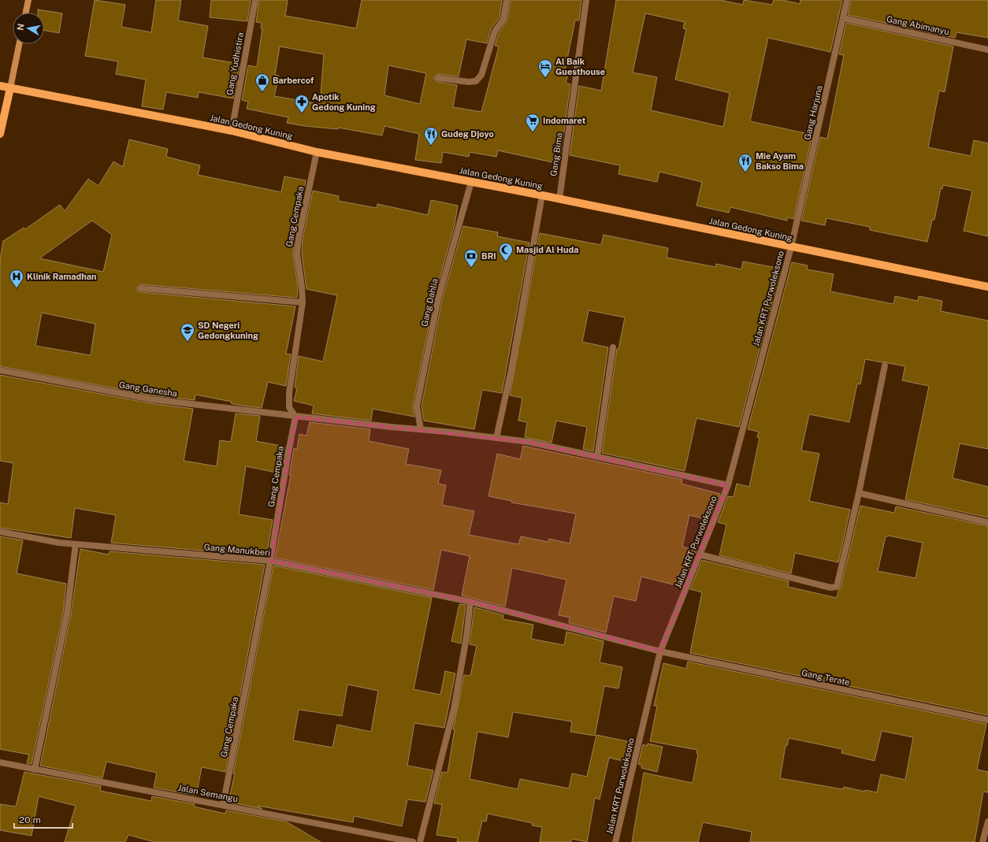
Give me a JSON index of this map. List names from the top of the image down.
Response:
{
  "streets": {
    "main road": ["Jalan Gedong Kuning"],
    "street": [
      "Gang Abimanyu",
      "Gang Yudhistira",
      "Gang Harjuna",
      "Gang Bima",
      "Gang Cempaka",
      "Jalan KRT Purwoleksono",
      "Gang Dahlia",
      "Gang Ganesha",
      "Gang Manukberi",
      "Gang Terate",
      "Jalan Semangu"
    ]
  },
  "crossings": [
    ["Gang Abimanyu", "Gang Harjuna"],
    ["Gang Yudhistira", "Jalan Gedong Kuning"],
    ["Gang Harjuna", "Jalan Gedong Kuning"],
    ["Gang Harjuna", "Jalan KRT Purwoleksono"],
    ["Jalan Gedong Kuning", "Gang Bima"],
    ["Jalan Gedong Kuning", "Gang Cempaka"],
    ["Jalan Gedong Kuning", "Jalan KRT Purwoleksono"],
    ["Jalan Gedong Kuning", "Gang Dahlia"],
    ["Gang Cempaka", "Gang Ganesha"],
    ["Gang Cempaka", "Gang Manukberi"],
    ["Gang Cempaka", "Jalan Semangu"],
    ["Jalan KRT Purwoleksono", "Gang Ganesha"],
    ["Jalan KRT Purwoleksono", "Gang Manukberi"],
    ["Jalan KRT Purwoleksono", "Gang Terate"],
    ["Gang Dahlia", "Gang Ganesha"],
    ["Gang Manukberi", "Gang Terate"]
  ],
  "places": {
    "hotel": ["Al Baik Guesthouse"],
    "shop": ["Barbercof"],
    "pharmacy": ["Apotik Gedong Kuning"],
    "supermarket": ["Indomaret"],
    "restaurant": ["Gudeg Djoyo", "Mie Ayam Bakso Bima"],
    "mosque": ["Masjid Al Huda"],
    "bank": ["BRI"],
    "hospital": ["Klinik Ramadhan"],
    "school or university": ["SD Negeri Gedongkuning"]
  },
  "scale_bar": "20 m",
  "north": "left"
}
